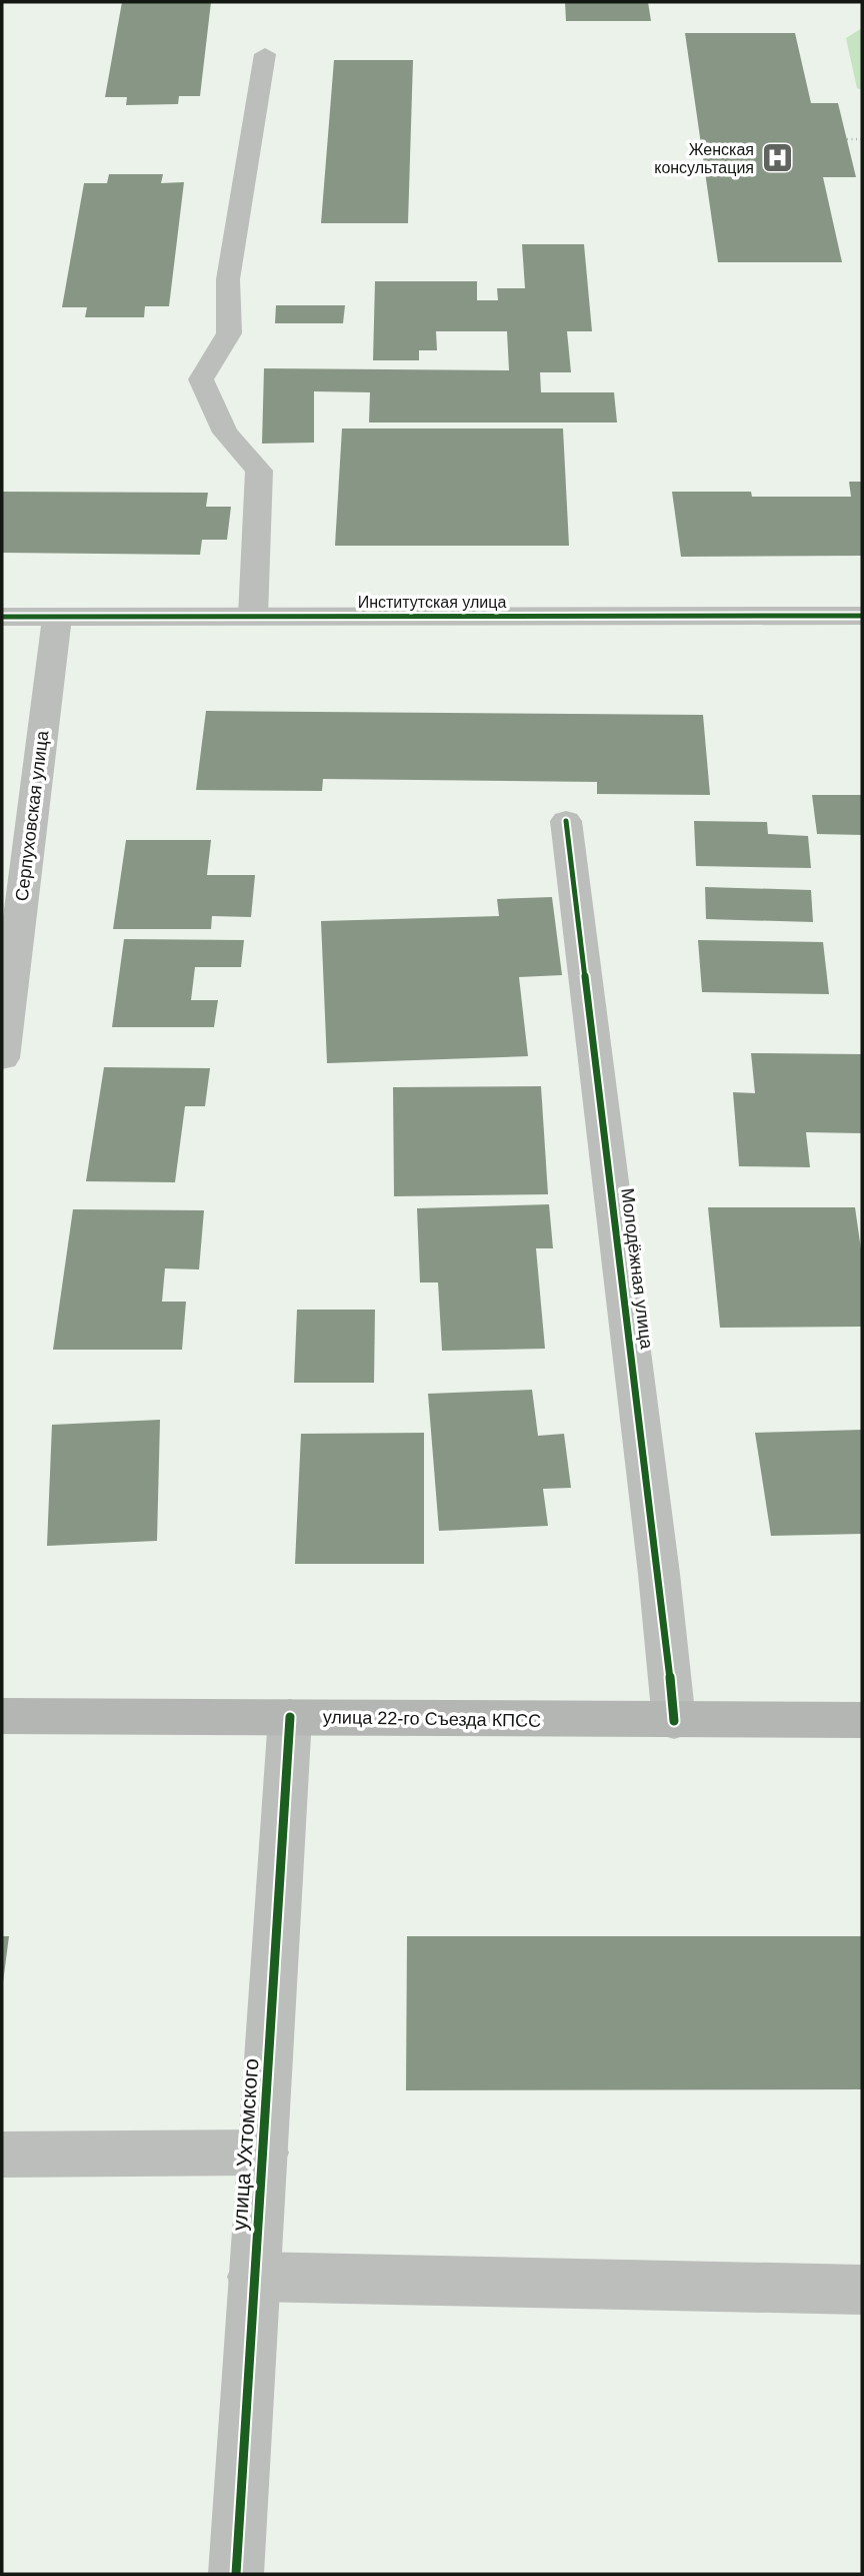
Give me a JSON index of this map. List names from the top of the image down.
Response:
{
  "streets": {
    "main road": ["улица 22-го Съезда КПСС"],
    "street": [
      "Институтская улица",
      "Серпуховская улица",
      "Молодёжная улица",
      "улица Ухтомского"
    ]
  },
  "crossings": [
    ["Институтская улица", "Серпуховская улица"],
    ["Молодёжная улица", "улица 22-го Съезда КПСС"],
    ["улица 22-го Съезда КПСС", "улица Ухтомского"]
  ],
  "places": {
    "hospital": ["Женская консультация"]
  }
}
